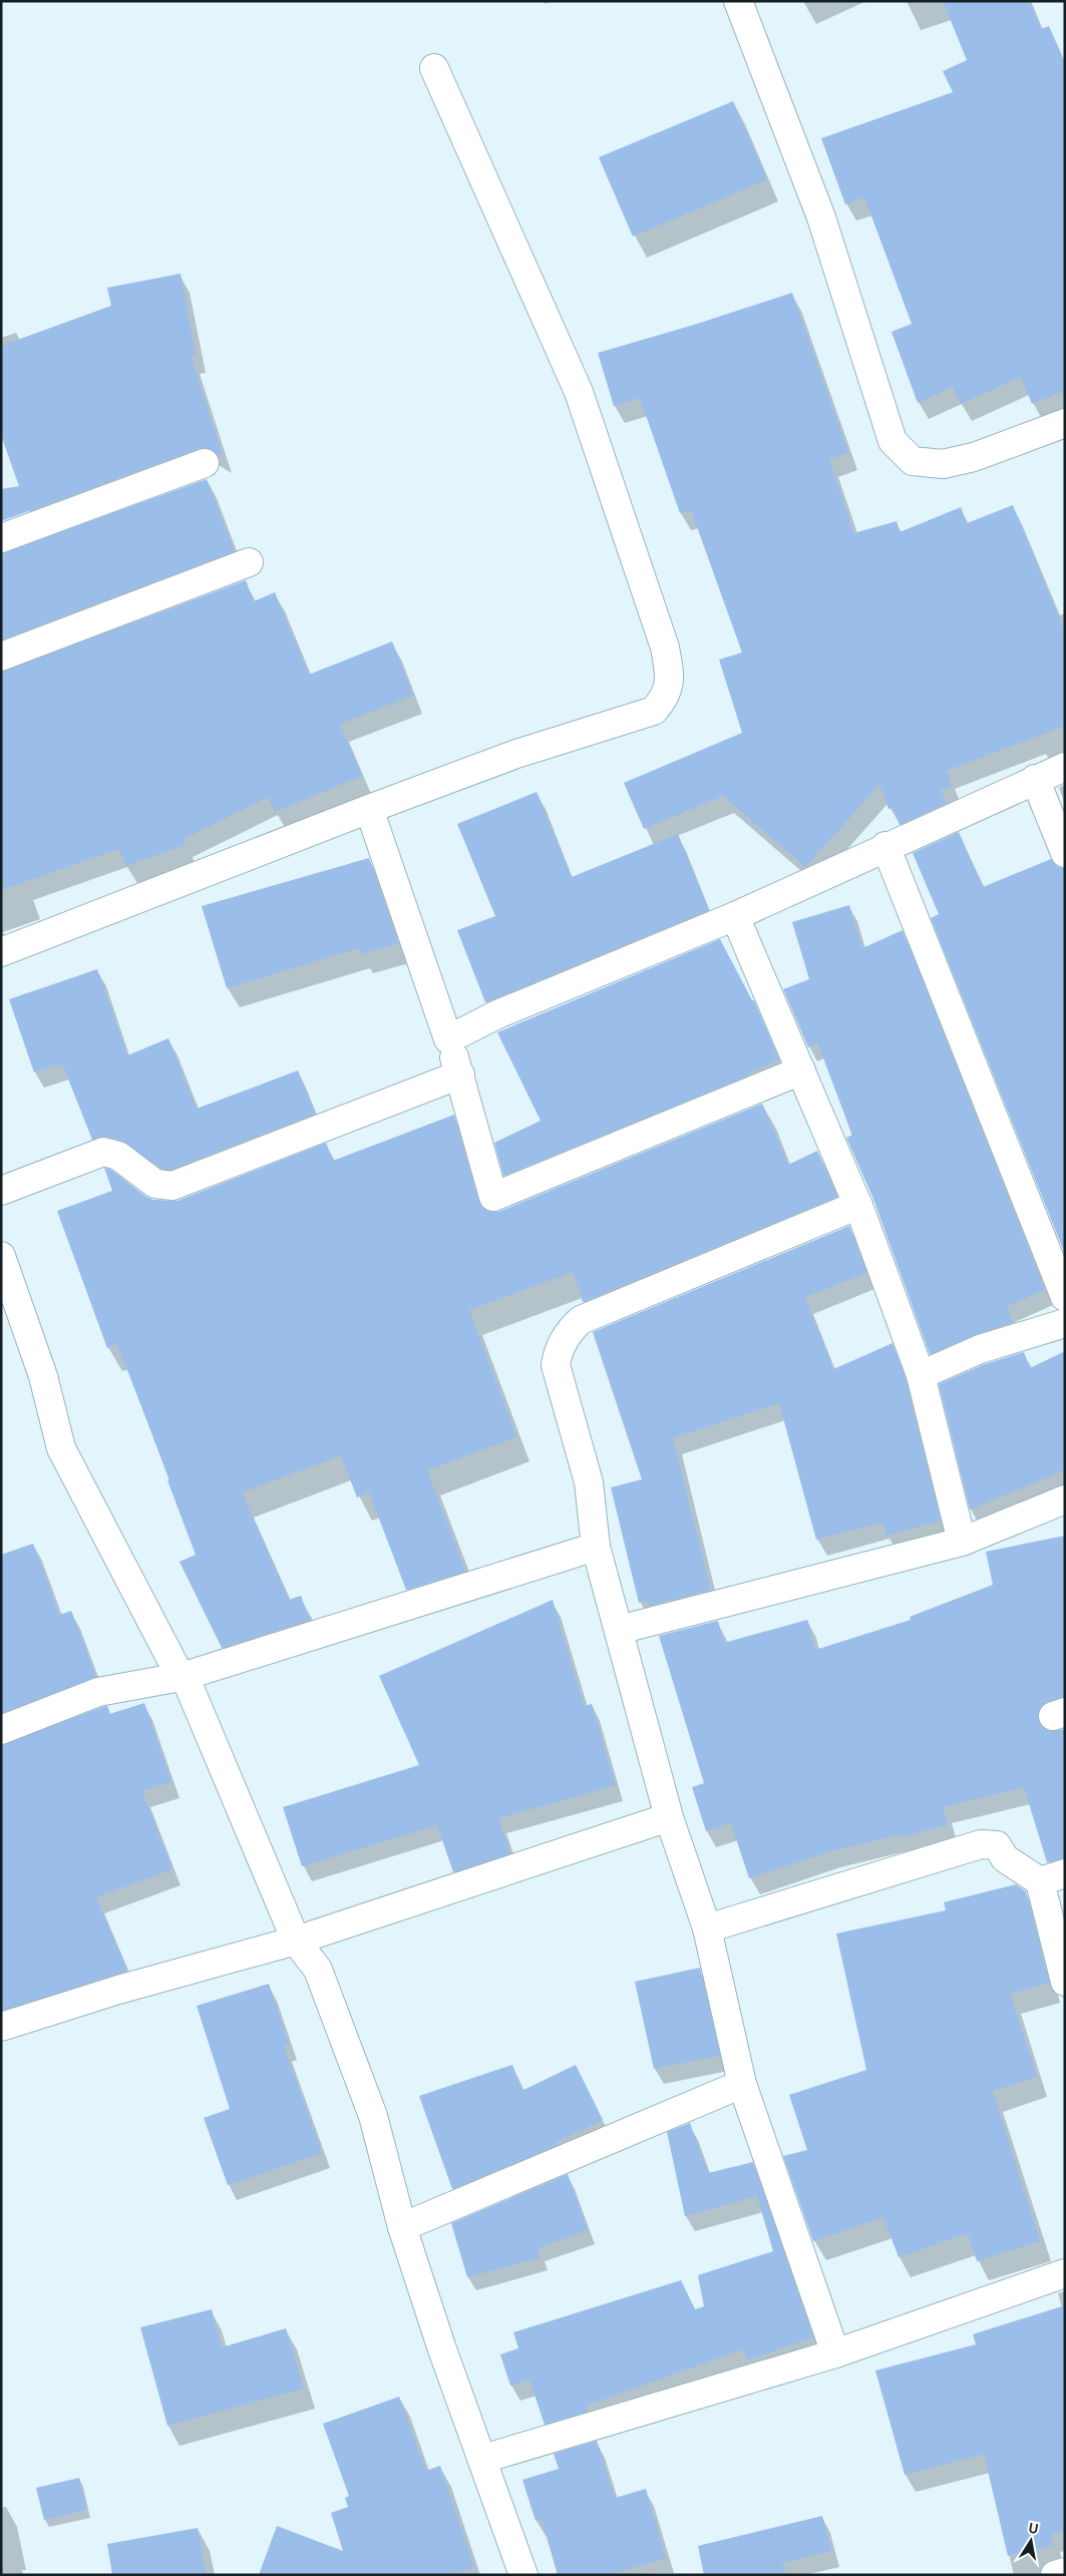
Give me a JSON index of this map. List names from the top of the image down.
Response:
{
  "north": "top"
}
